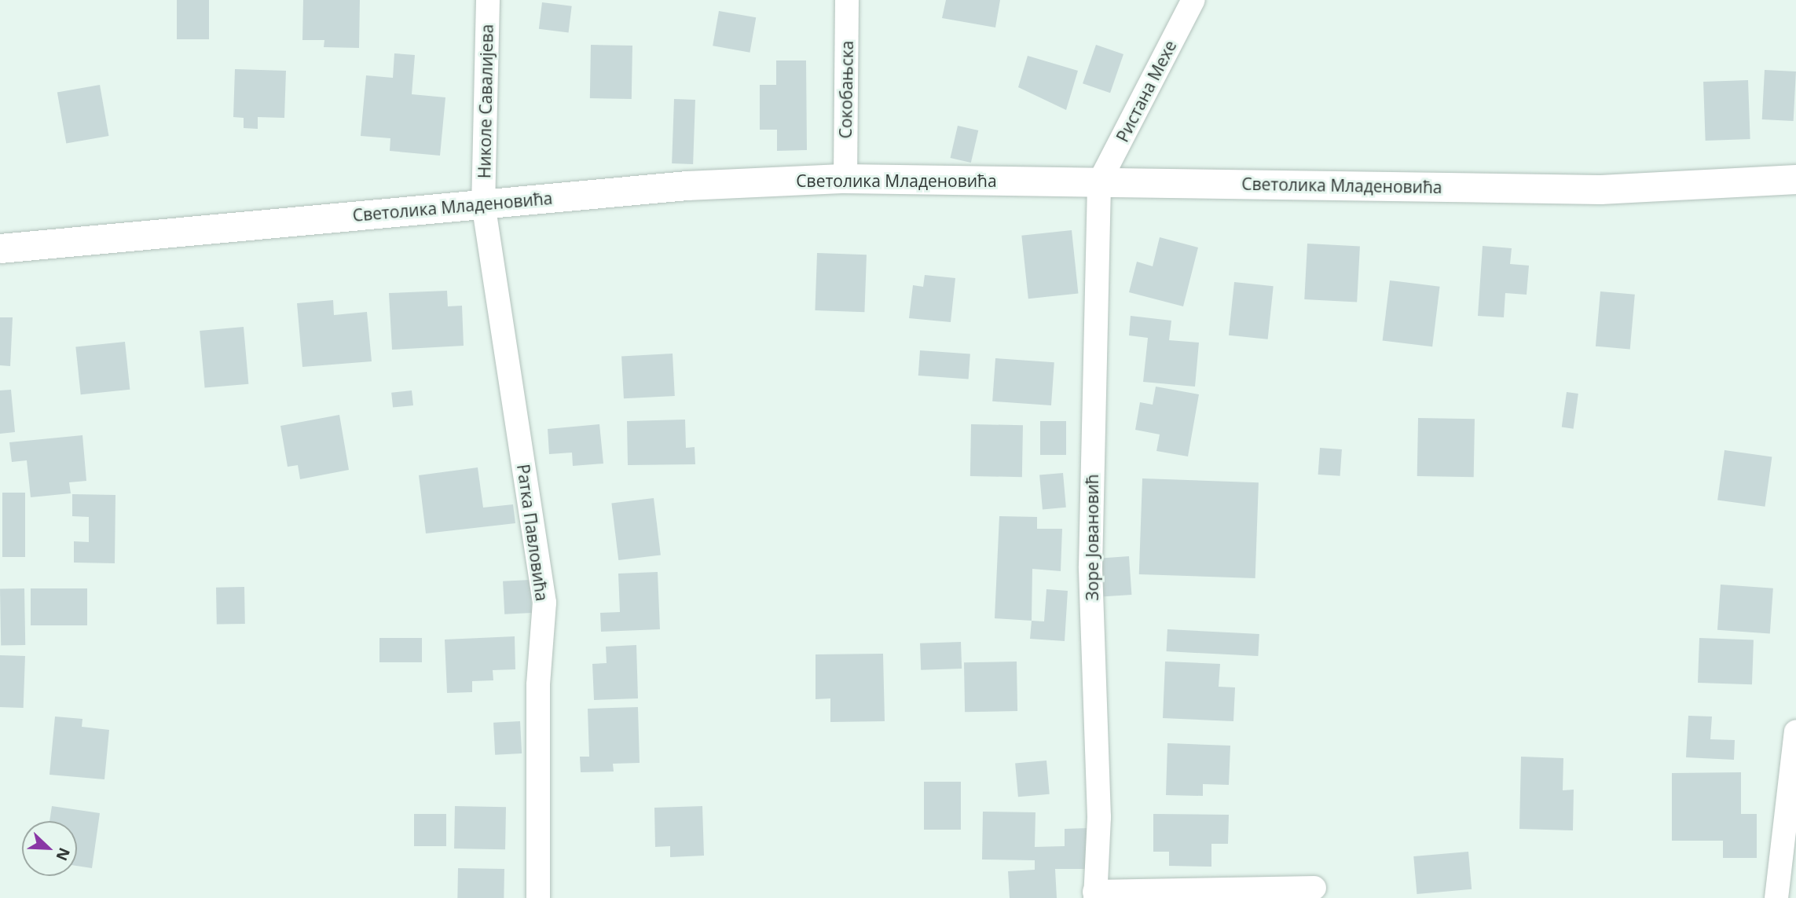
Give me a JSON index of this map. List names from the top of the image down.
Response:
{
  "streets": {
    "street": [
      "Сокобањска",
      "Ристана Мехе",
      "Николе Савалијева",
      "Светолика Младеновића",
      "Ратка Павловића",
      "Зоре Јовановић"
    ]
  },
  "crossings": [
    ["Сокобањска", "Светолика Младеновића"],
    ["Ристана Мехе", "Светолика Младеновића"],
    ["Ристана Мехе", "Зоре Јовановић"],
    ["Николе Савалијева", "Светолика Младеновића"],
    ["Николе Савалијева", "Ратка Павловића"],
    ["Светолика Младеновића", "Ратка Павловића"],
    ["Светолика Младеновића", "Зоре Јовановић"]
  ],
  "north": "bottom right"
}
